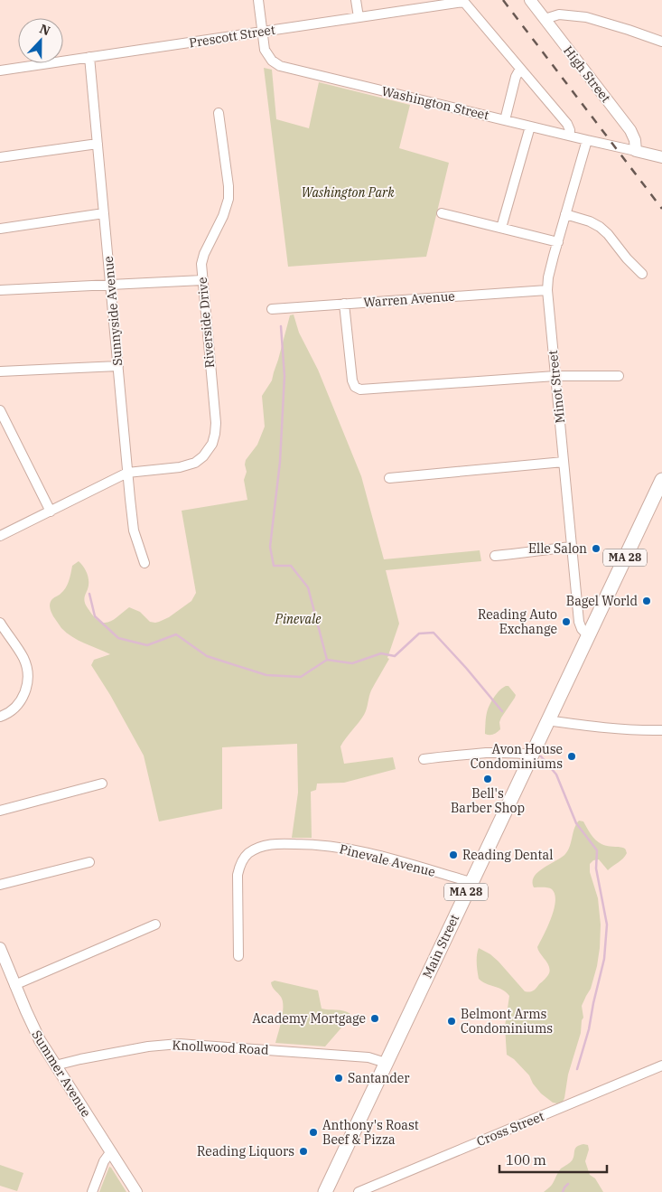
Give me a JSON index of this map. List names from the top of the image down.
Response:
{
  "streets": {
    "main road": ["MA 28", "Main Street"],
    "street": [
      "Prescott Street",
      "High Street",
      "Washington Street",
      "Warren Avenue",
      "Sunnyside Avenue",
      "Riverside Drive",
      "Minot Street",
      "Pinevale Avenue",
      "Knollwood Road",
      "Summer Avenue",
      "Cross Street"
    ]
  },
  "crossings": [
    ["Prescott Street", "Washington Street"],
    ["Prescott Street", "Sunnyside Avenue"],
    ["High Street", "Washington Street"],
    ["Washington Street", "Minot Street"],
    ["Warren Avenue", "Minot Street"],
    ["Sunnyside Avenue", "Riverside Drive"],
    ["Minot Street", "Main Street"],
    ["Pinevale Avenue", "Main Street"],
    ["Main Street", "Knollwood Road"],
    ["Knollwood Road", "Summer Avenue"]
  ],
  "parks": ["Washington Park", "Pinevale"],
  "places": [
    "Elle Salon",
    "Bagel World",
    "Reading Auto Exchange",
    "Avon House Condominiums",
    "Bell's Barber Shop",
    "Reading Dental",
    "Academy Mortgage",
    "Belmont Arms Condominiums",
    "Santander",
    "Anthony's Roast Beef & Pizza",
    "Reading Liquors"
  ],
  "scale_bar": "100 m",
  "north": "top"
}
